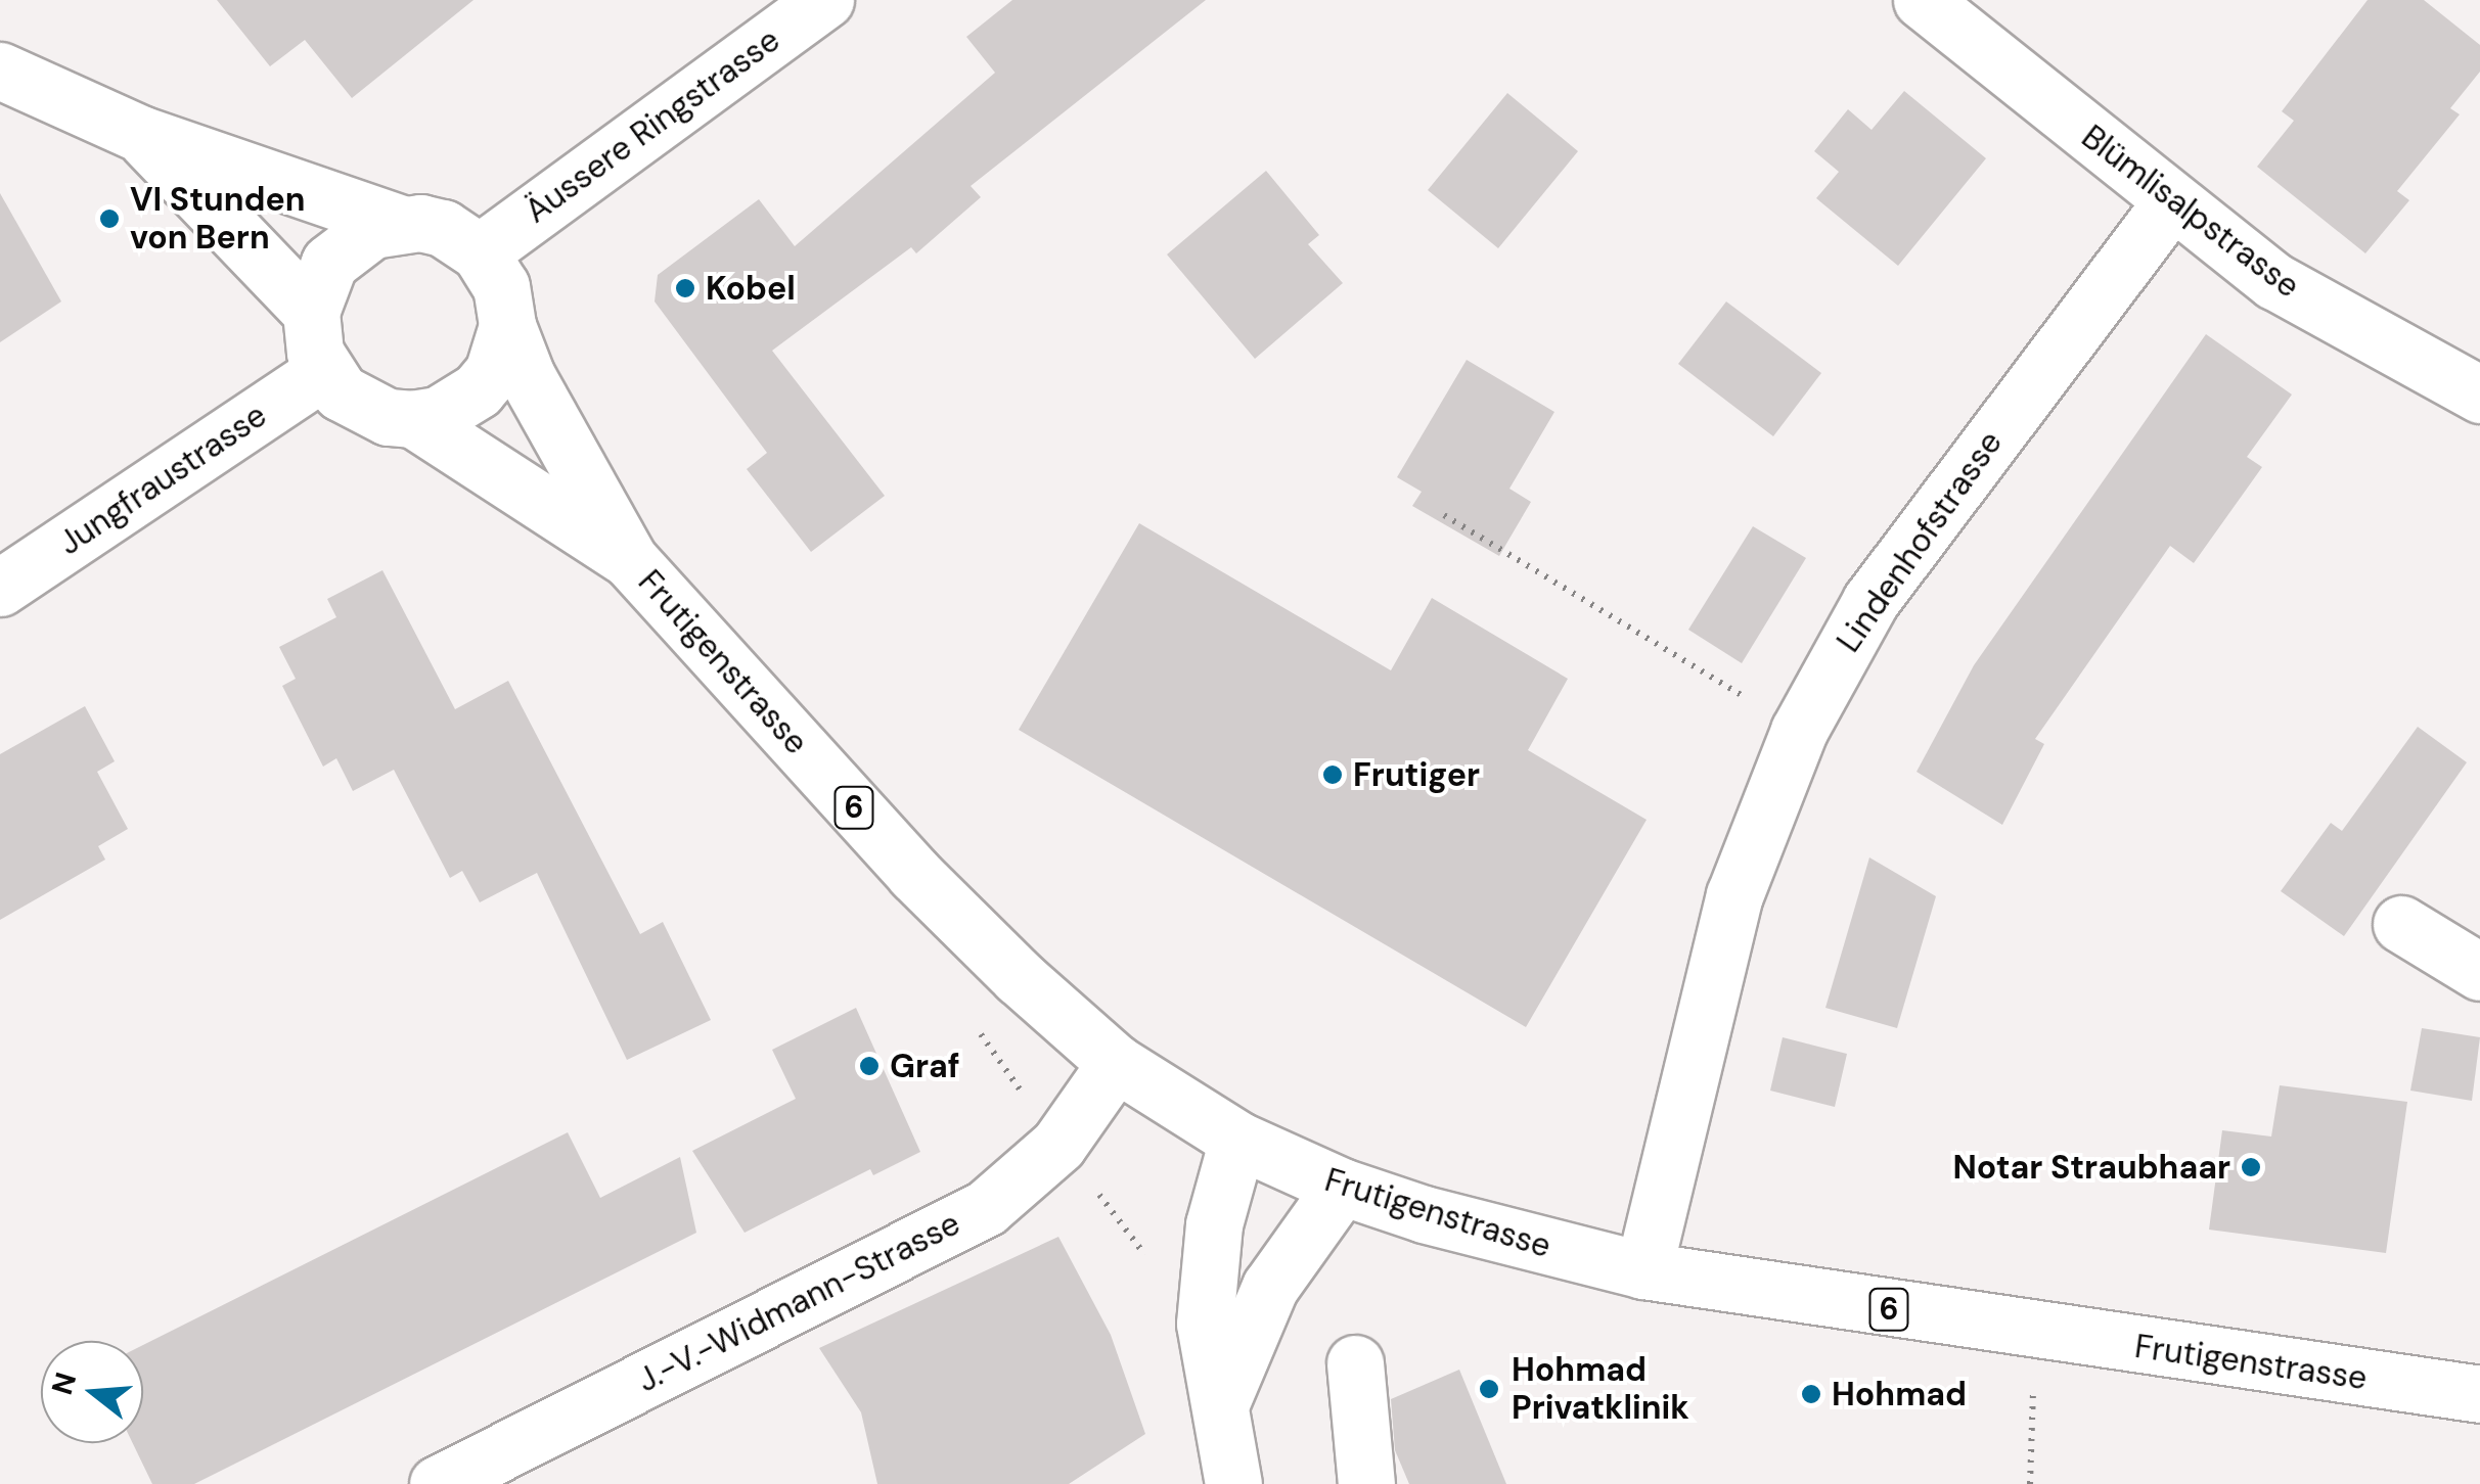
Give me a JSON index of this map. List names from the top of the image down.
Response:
{
  "streets": {
    "main road": [
      "Äussere Ringstrasse",
      "Blümlisalpstrasse",
      "Jungfraustrasse",
      "Lindenhofstrasse",
      "Frutigenstrasse",
      "6",
      "J.-V.-Widmann-Strasse"
    ]
  },
  "crossings": [
    ["Äussere Ringstrasse", "Jungfraustrasse"],
    ["Äussere Ringstrasse", "Frutigenstrasse"],
    ["Blümlisalpstrasse", "Lindenhofstrasse"],
    ["Jungfraustrasse", "Frutigenstrasse"],
    ["Lindenhofstrasse", "Frutigenstrasse"],
    ["Frutigenstrasse", "J.-V.-Widmann-Strasse"]
  ],
  "places": [
    "VI Stunden von Bern",
    "Kobel",
    "Frutiger",
    "Graf",
    "Notar Straubhaar",
    "Hohmad Privatklinik",
    "Hohmad"
  ],
  "north": "left"
}
